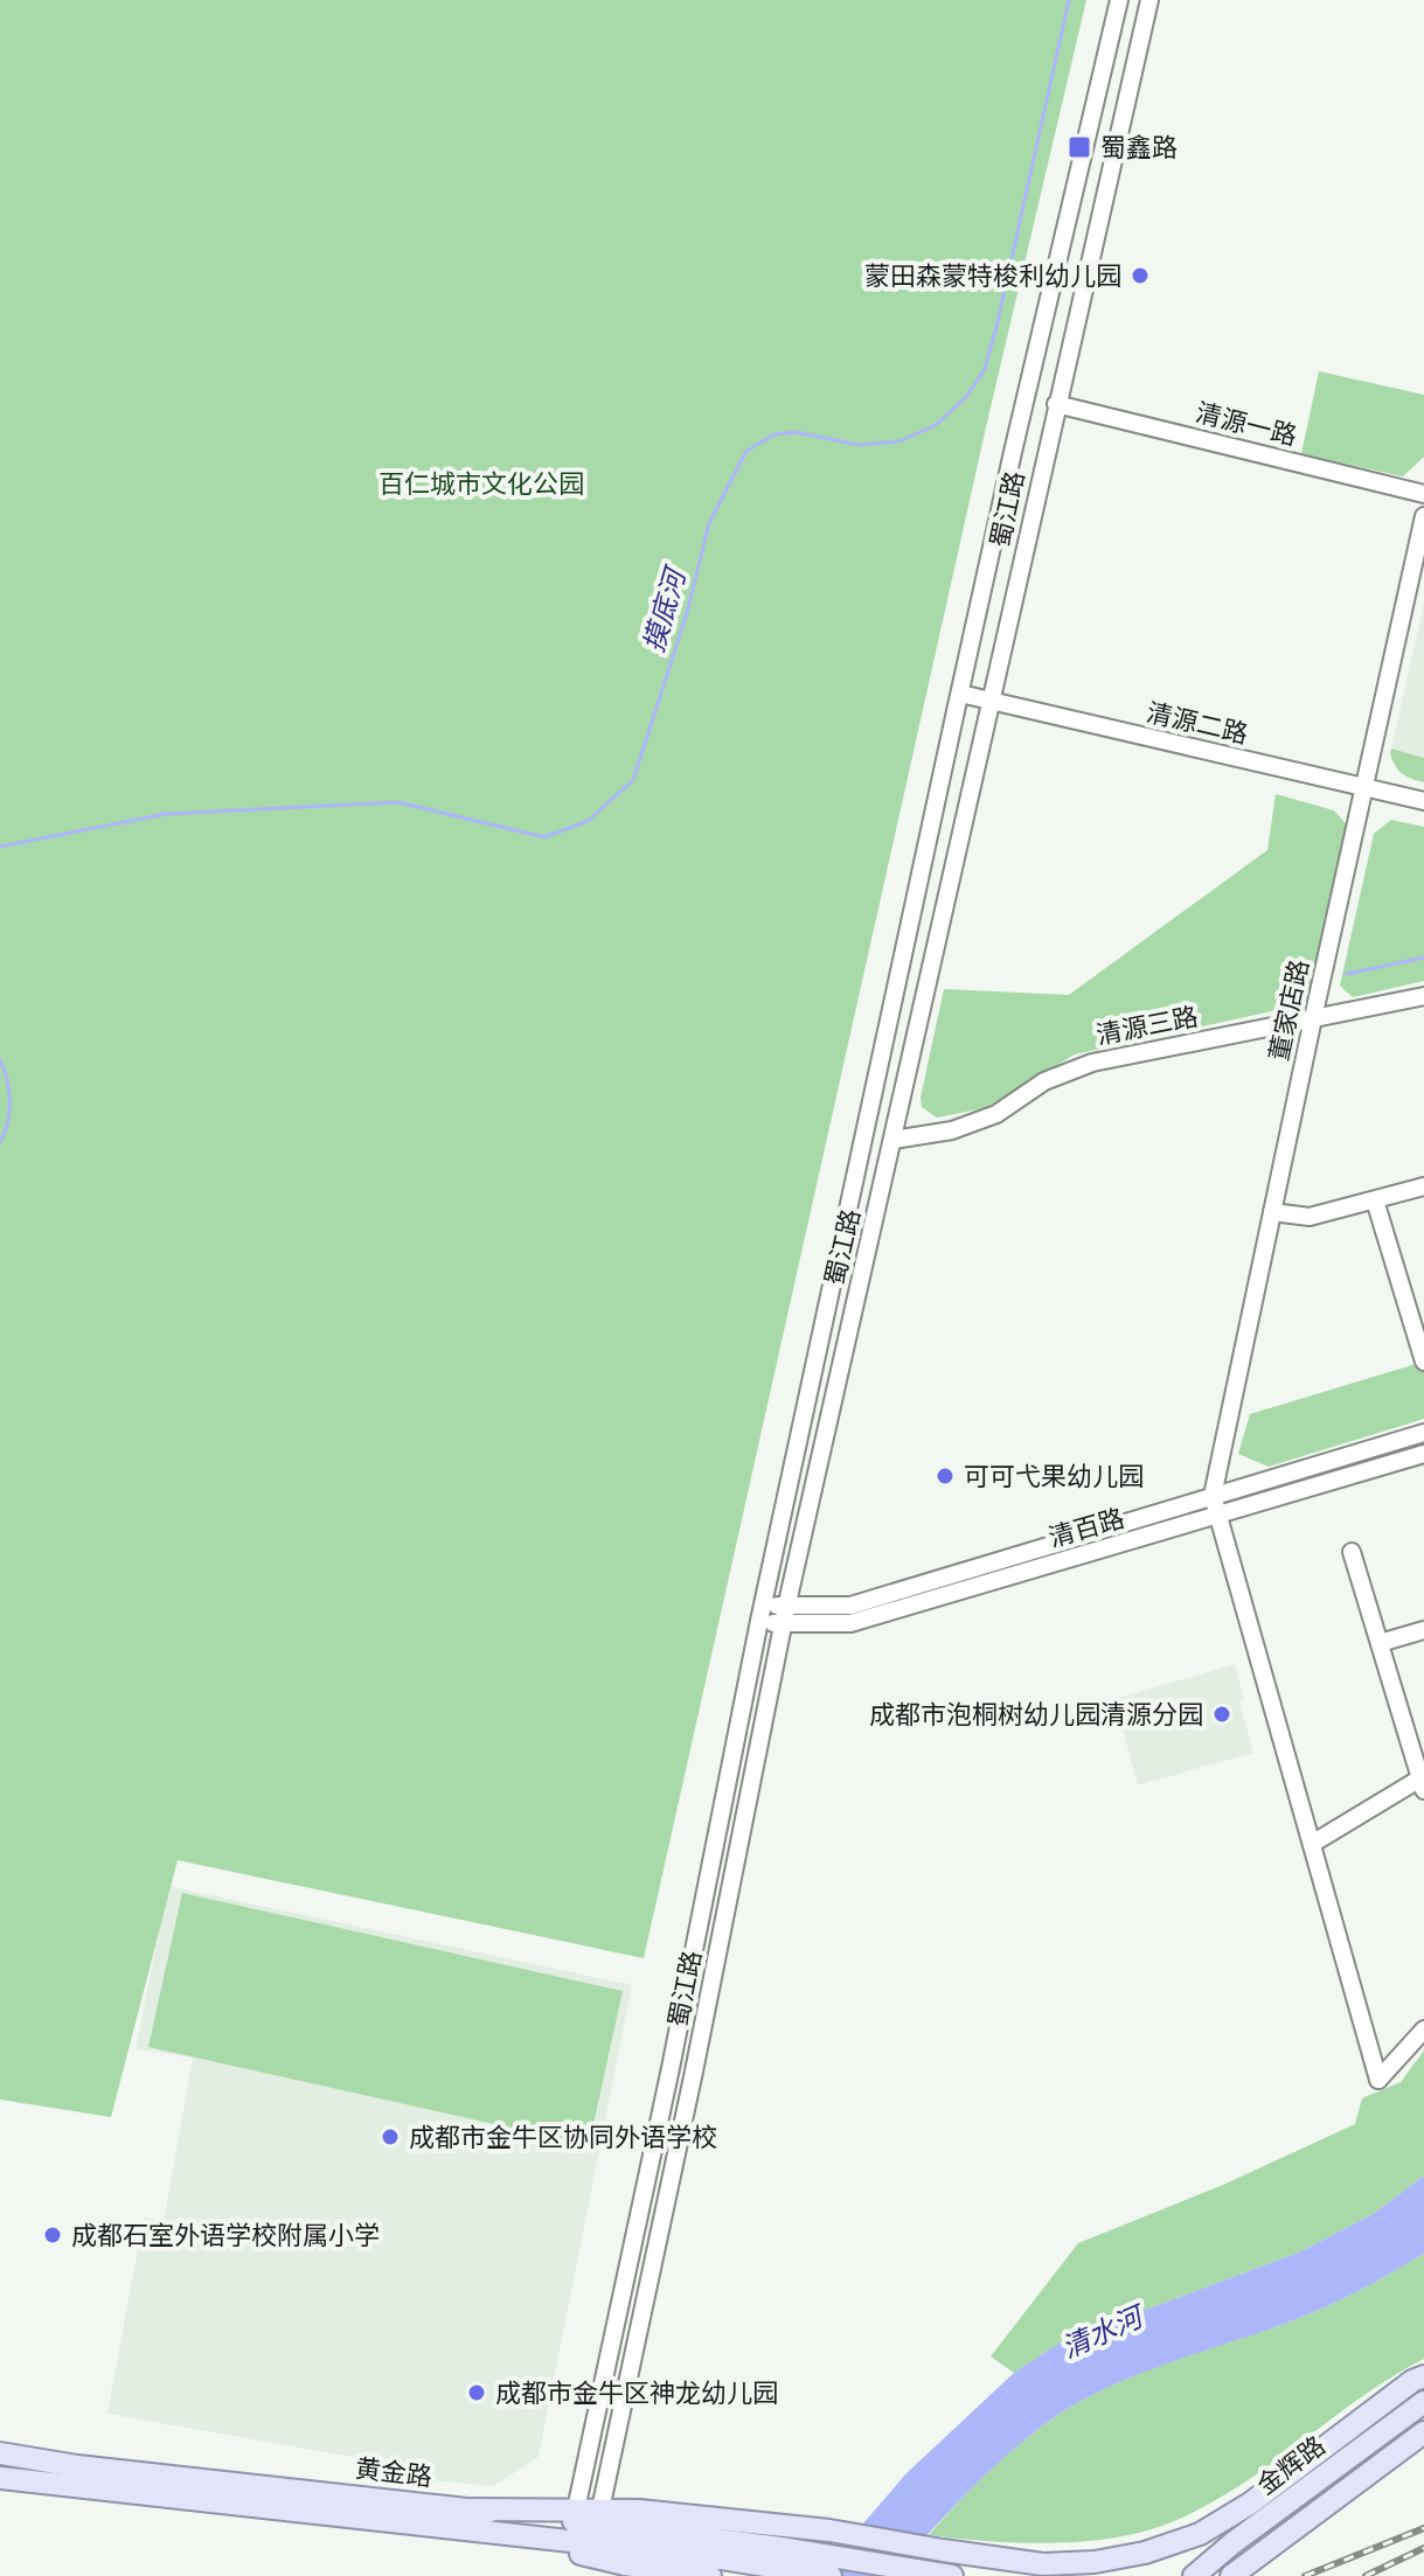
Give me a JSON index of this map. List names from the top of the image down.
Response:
{
  "streets": {
    "main road": ["金辉路", "黄金路"],
    "street": [
      "清源一路",
      "蜀江路",
      "清源二路",
      "董家店路",
      "清源三路",
      "清百路"
    ]
  },
  "crossings": [
    ["清源一路", "蜀江路"],
    ["蜀江路", "清源二路"],
    ["蜀江路", "清源三路"],
    ["蜀江路", "清百路"],
    ["清源二路", "董家店路"],
    ["董家店路", "清源三路"],
    ["董家店路", "清百路"]
  ],
  "water": ["摸底河", "清水河"],
  "parks": ["百仁城市文化公园"],
  "places": {
    "transit": ["蜀鑫路"],
    "other": [
      "蒙田森蒙特梭利幼儿园",
      "可可弋果幼儿园",
      "成都市泡桐树幼儿园清源分园",
      "成都市金牛区协同外语学校",
      "成都石室外语学校附属小学",
      "成都市金牛区神龙幼儿园"
    ]
  }
}
